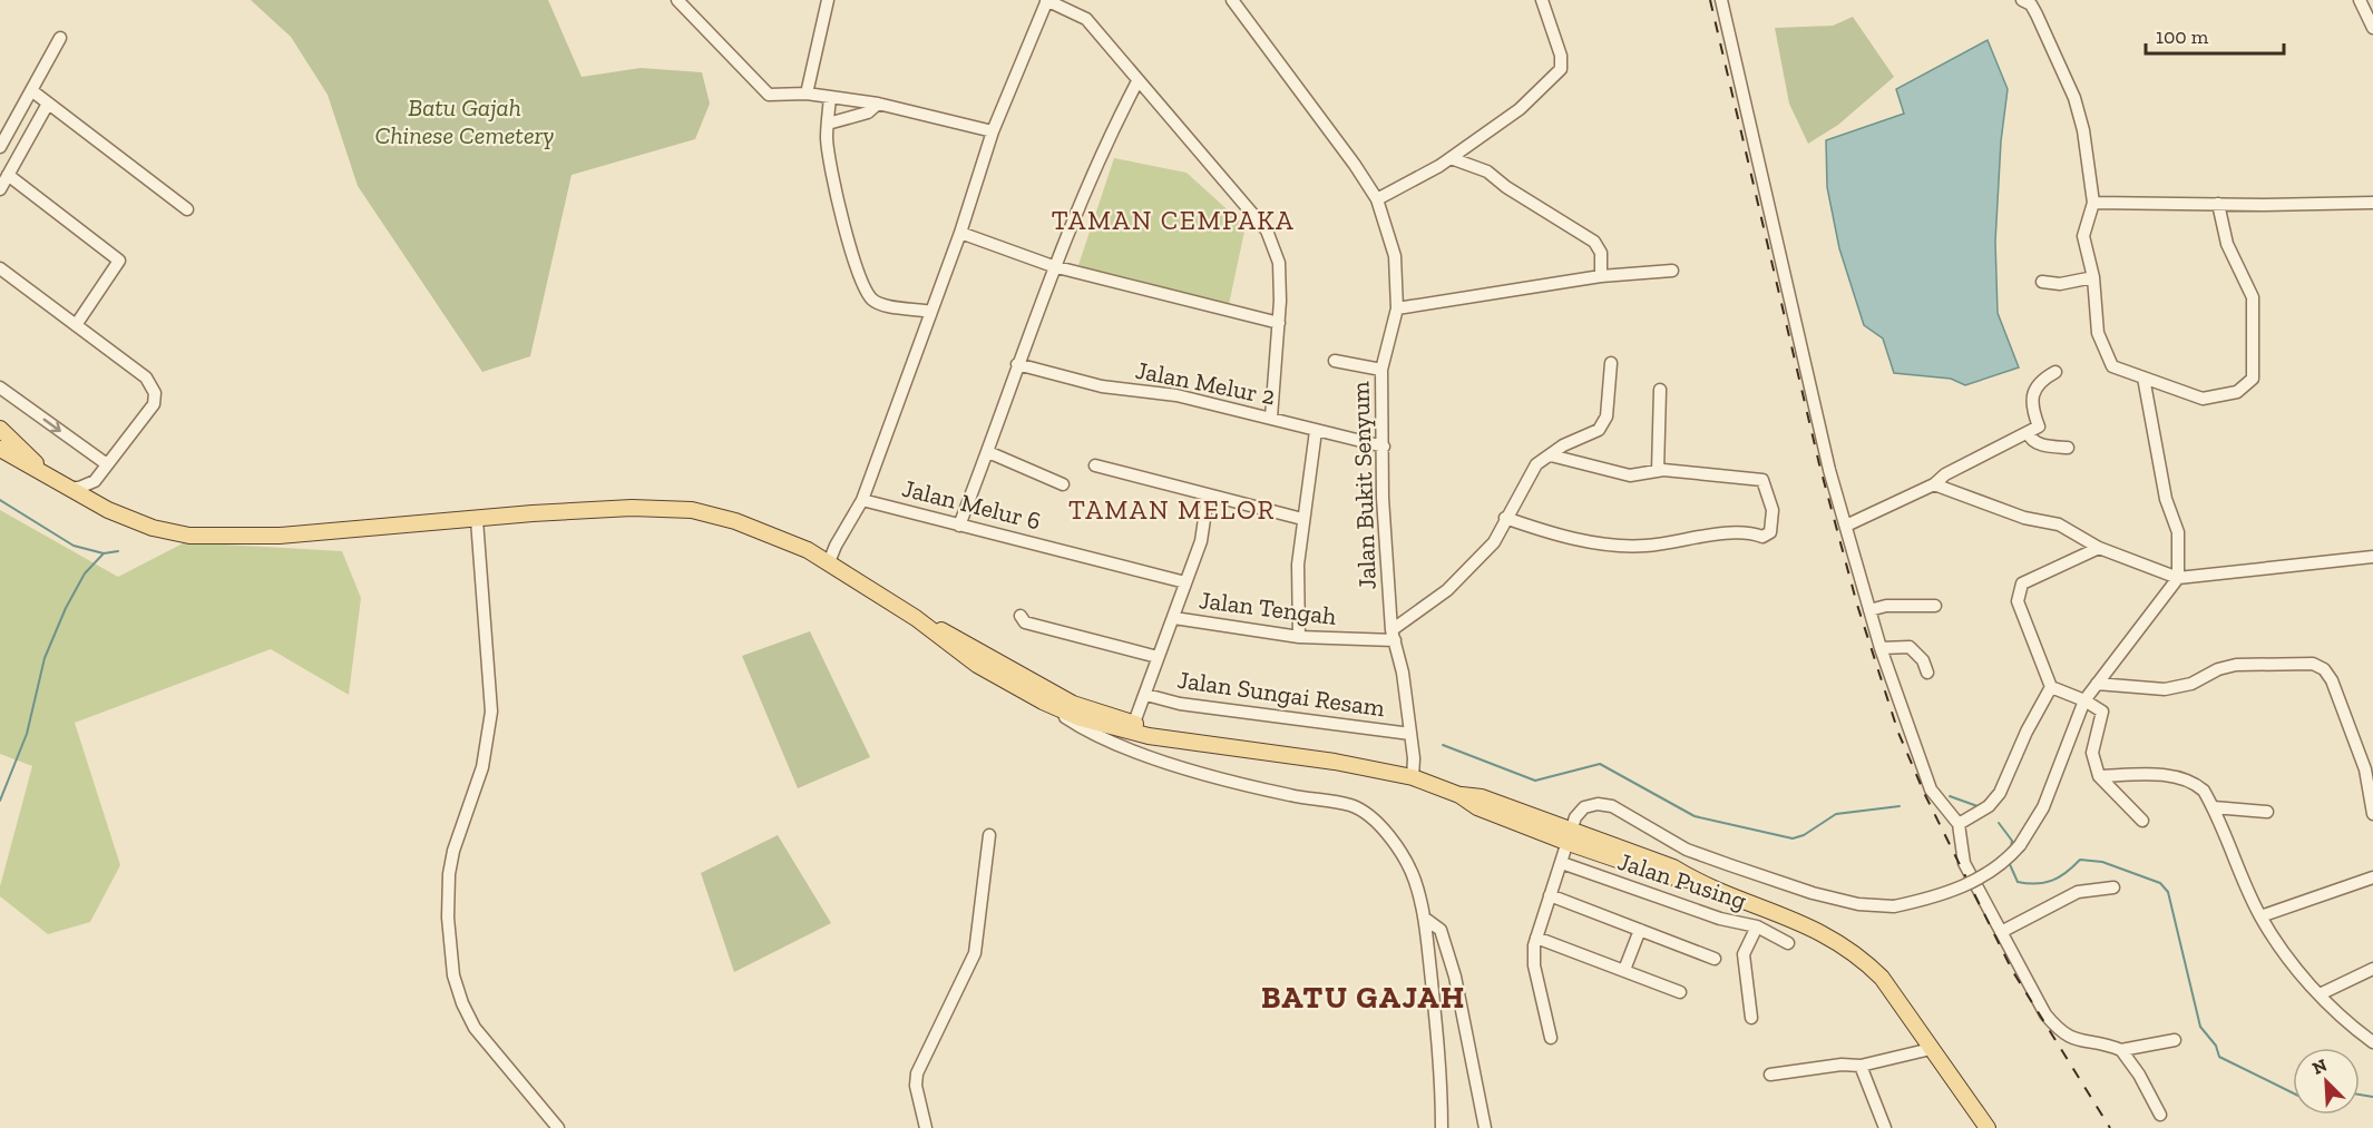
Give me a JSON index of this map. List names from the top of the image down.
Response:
{
  "streets": {
    "street": [
      "Jalan Melur 2",
      "Jalan Bukit Senyum",
      "Jalan Melur 6",
      "Jalan Tengah",
      "Jalan Sungai Resam",
      "Jalan Pusing"
    ]
  },
  "crossings": [
    ["Jalan Melur 2", "Jalan Bukit Senyum"],
    ["Jalan Bukit Senyum", "Jalan Tengah"],
    ["Jalan Bukit Senyum", "Jalan Sungai Resam"]
  ],
  "districts": ["TAMAN CEMPAKA", "TAMAN MELOR", "BATU GAJAH"],
  "parks": ["Batu Gajah Chinese Cemetery"],
  "scale_bar": "100 m",
  "north": "top left"
}
